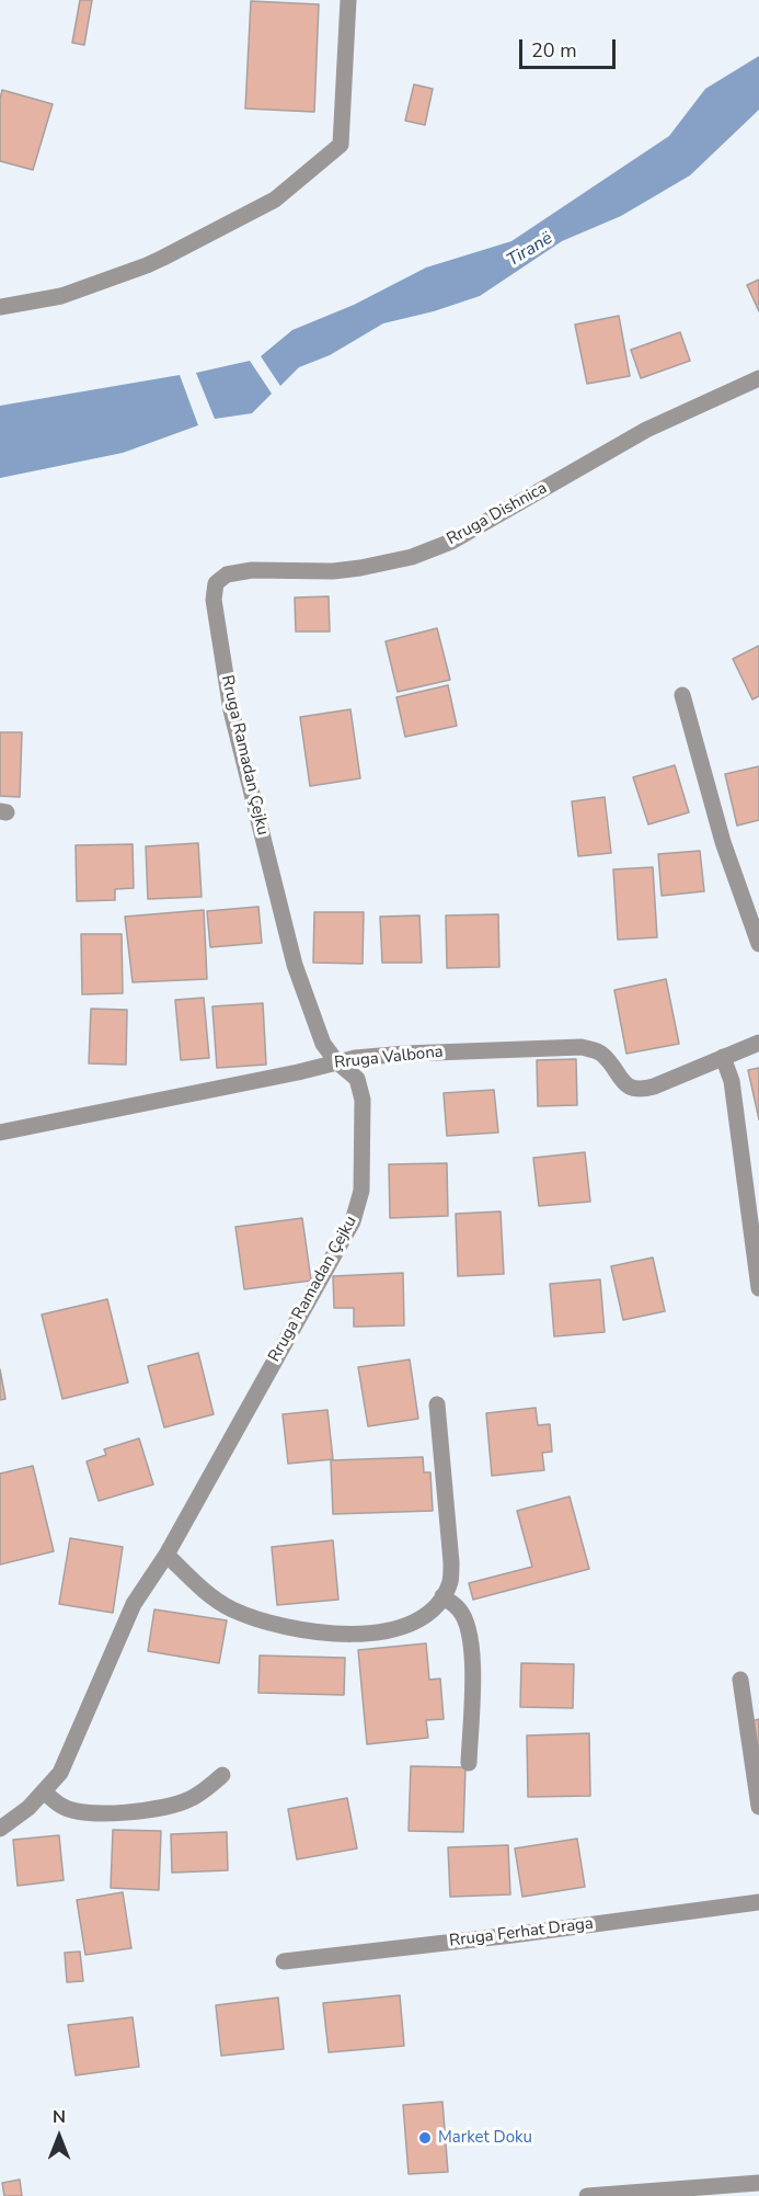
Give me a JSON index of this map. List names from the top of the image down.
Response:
{
  "streets": {
    "street": [
      "Rruga Dishnica",
      "Rruga Ramadan Çejku",
      "Rruga Valbona",
      "Rruga Ferhat Draga"
    ]
  },
  "crossings": [
    ["Rruga Dishnica", "Rruga Ramadan Çejku"],
    ["Rruga Ramadan Çejku", "Rruga Valbona"]
  ],
  "water": ["Tiranë"],
  "places": ["Market Doku"],
  "scale_bar": "20 m",
  "north": "top"
}
